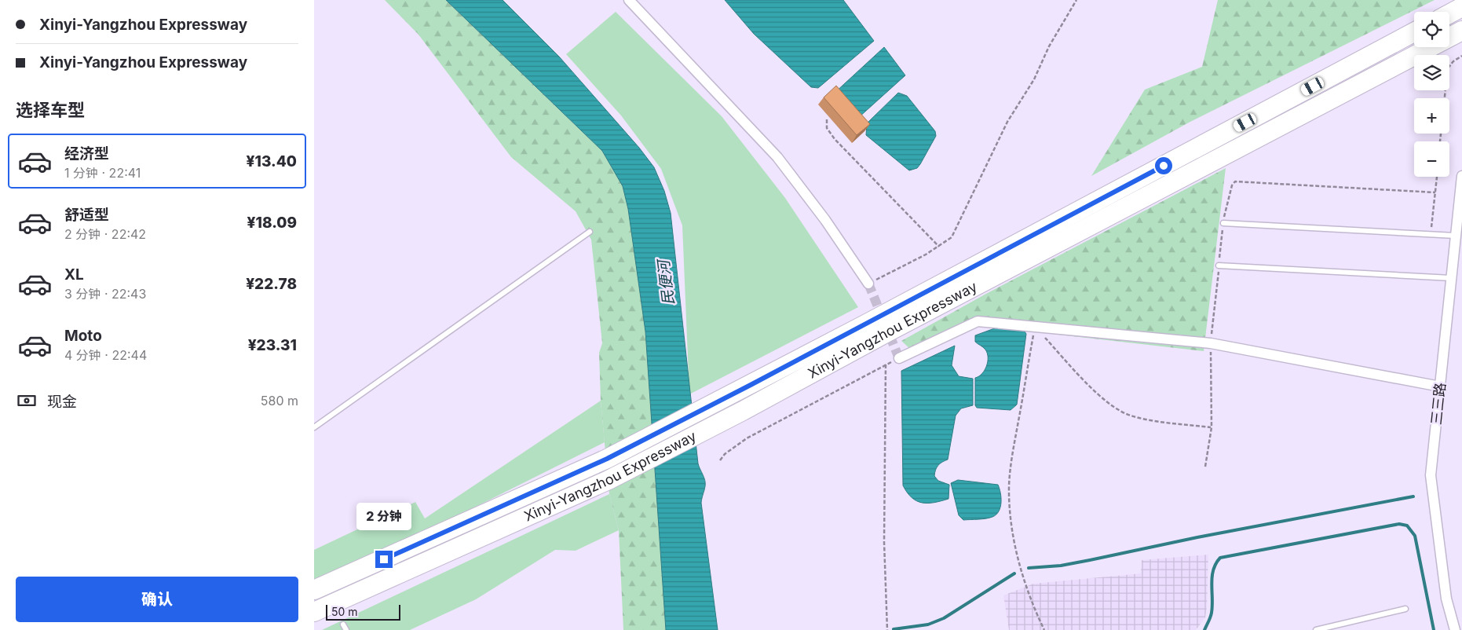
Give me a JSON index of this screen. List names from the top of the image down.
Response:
{
  "streets": {
    "highway": ["Xinyi-Yangzhou Expressway"],
    "street": ["三三路"]
  },
  "water": ["民便河"],
  "scale_bar": "50 m",
  "page": {
    "banner": ["Xinyi-Yangzhou Expressway", "Xinyi-Yangzhou Expressway"],
    "map_buttons": ["+", "−"],
    "heading": "选择车型",
    "list": [
      {
        "name": "经济型",
        "note": "1 分钟 · 22:41",
        "value": "¥13.40"
      },
      {
        "name": "舒适型",
        "note": "2 分钟 · 22:42",
        "value": "¥18.09"
      },
      {
        "name": "XL",
        "note": "3 分钟 · 22:43",
        "value": "¥22.78"
      },
      {
        "name": "Moto",
        "note": "4 分钟 · 22:44",
        "value": "¥23.31"
      }
    ],
    "pay": ["现金", "580 m"],
    "bubble": "2 分钟",
    "buttons": "确认",
    "scale": "50 m"
  }
}
